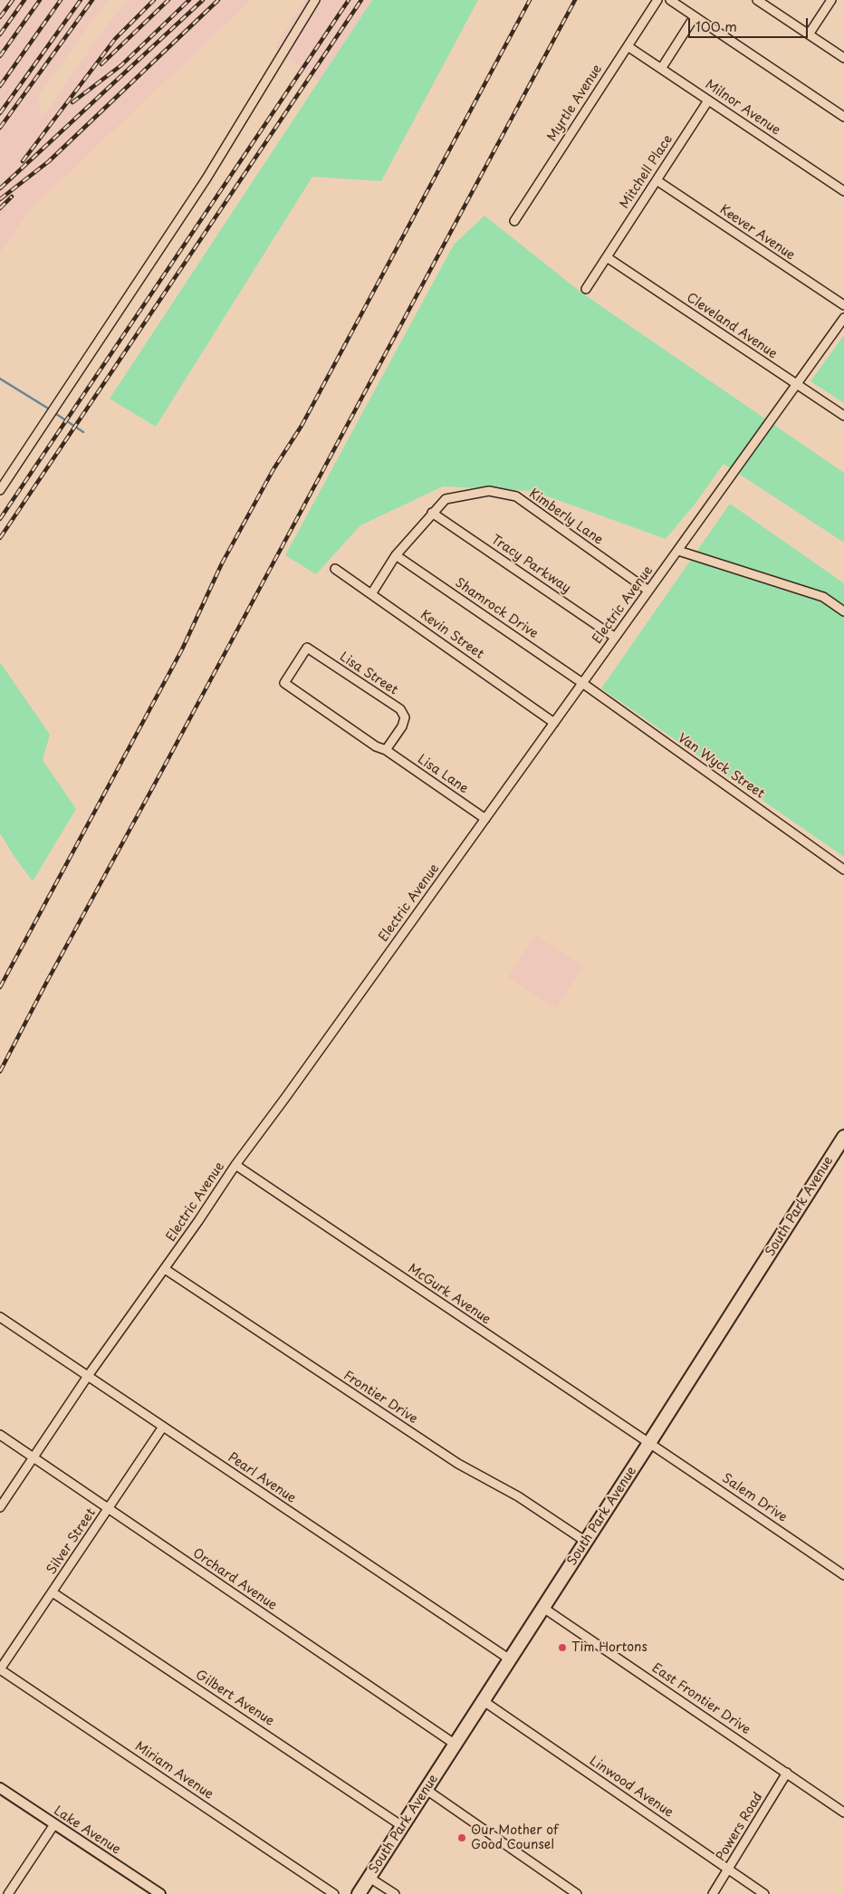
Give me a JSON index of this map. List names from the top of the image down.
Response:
{
  "streets": {
    "main road": ["South Park Avenue"],
    "street": [
      "Myrtle Avenue",
      "Milnor Avenue",
      "Mitchell Place",
      "Keever Avenue",
      "Cleveland Avenue",
      "Kimberly Lane",
      "Tracy Parkway",
      "Electric Avenue",
      "Shamrock Drive",
      "Kevin Street",
      "Lisa Street",
      "Van Wyck Street",
      "Lisa Lane",
      "McGurk Avenue",
      "Frontier Drive",
      "Pearl Avenue",
      "Salem Drive",
      "Silver Street",
      "Orchard Avenue",
      "Gilbert Avenue",
      "East Frontier Drive",
      "Miriam Avenue",
      "Linwood Avenue",
      "Powers Road",
      "Lake Avenue"
    ]
  },
  "crossings": [
    ["Myrtle Avenue", "Milnor Avenue"],
    ["Milnor Avenue", "Mitchell Place"],
    ["Mitchell Place", "Keever Avenue"],
    ["Mitchell Place", "Cleveland Avenue"],
    ["Cleveland Avenue", "Electric Avenue"],
    ["Kimberly Lane", "Tracy Parkway"],
    ["Kimberly Lane", "Electric Avenue"],
    ["Kimberly Lane", "Shamrock Drive"],
    ["Kimberly Lane", "Kevin Street"],
    ["Tracy Parkway", "Electric Avenue"],
    ["Electric Avenue", "Shamrock Drive"],
    ["Electric Avenue", "Kevin Street"],
    ["Electric Avenue", "Van Wyck Street"],
    ["Electric Avenue", "Lisa Lane"],
    ["Electric Avenue", "McGurk Avenue"],
    ["Electric Avenue", "Frontier Drive"],
    ["Electric Avenue", "Pearl Avenue"],
    ["Electric Avenue", "Orchard Avenue"],
    ["Shamrock Drive", "Van Wyck Street"],
    ["Lisa Street", "Lisa Lane"],
    ["South Park Avenue", "McGurk Avenue"],
    ["South Park Avenue", "Frontier Drive"],
    ["South Park Avenue", "Pearl Avenue"],
    ["South Park Avenue", "Salem Drive"],
    ["South Park Avenue", "Orchard Avenue"],
    ["South Park Avenue", "Gilbert Avenue"],
    ["South Park Avenue", "East Frontier Drive"],
    ["South Park Avenue", "Linwood Avenue"],
    ["McGurk Avenue", "Salem Drive"],
    ["Pearl Avenue", "Silver Street"],
    ["Silver Street", "Orchard Avenue"],
    ["Silver Street", "Gilbert Avenue"],
    ["Silver Street", "Miriam Avenue"],
    ["East Frontier Drive", "Powers Road"],
    ["Linwood Avenue", "Powers Road"]
  ],
  "places": ["Tim Hortons", "Our Mother of Good Counsel"],
  "scale_bar": "100 m"
}
